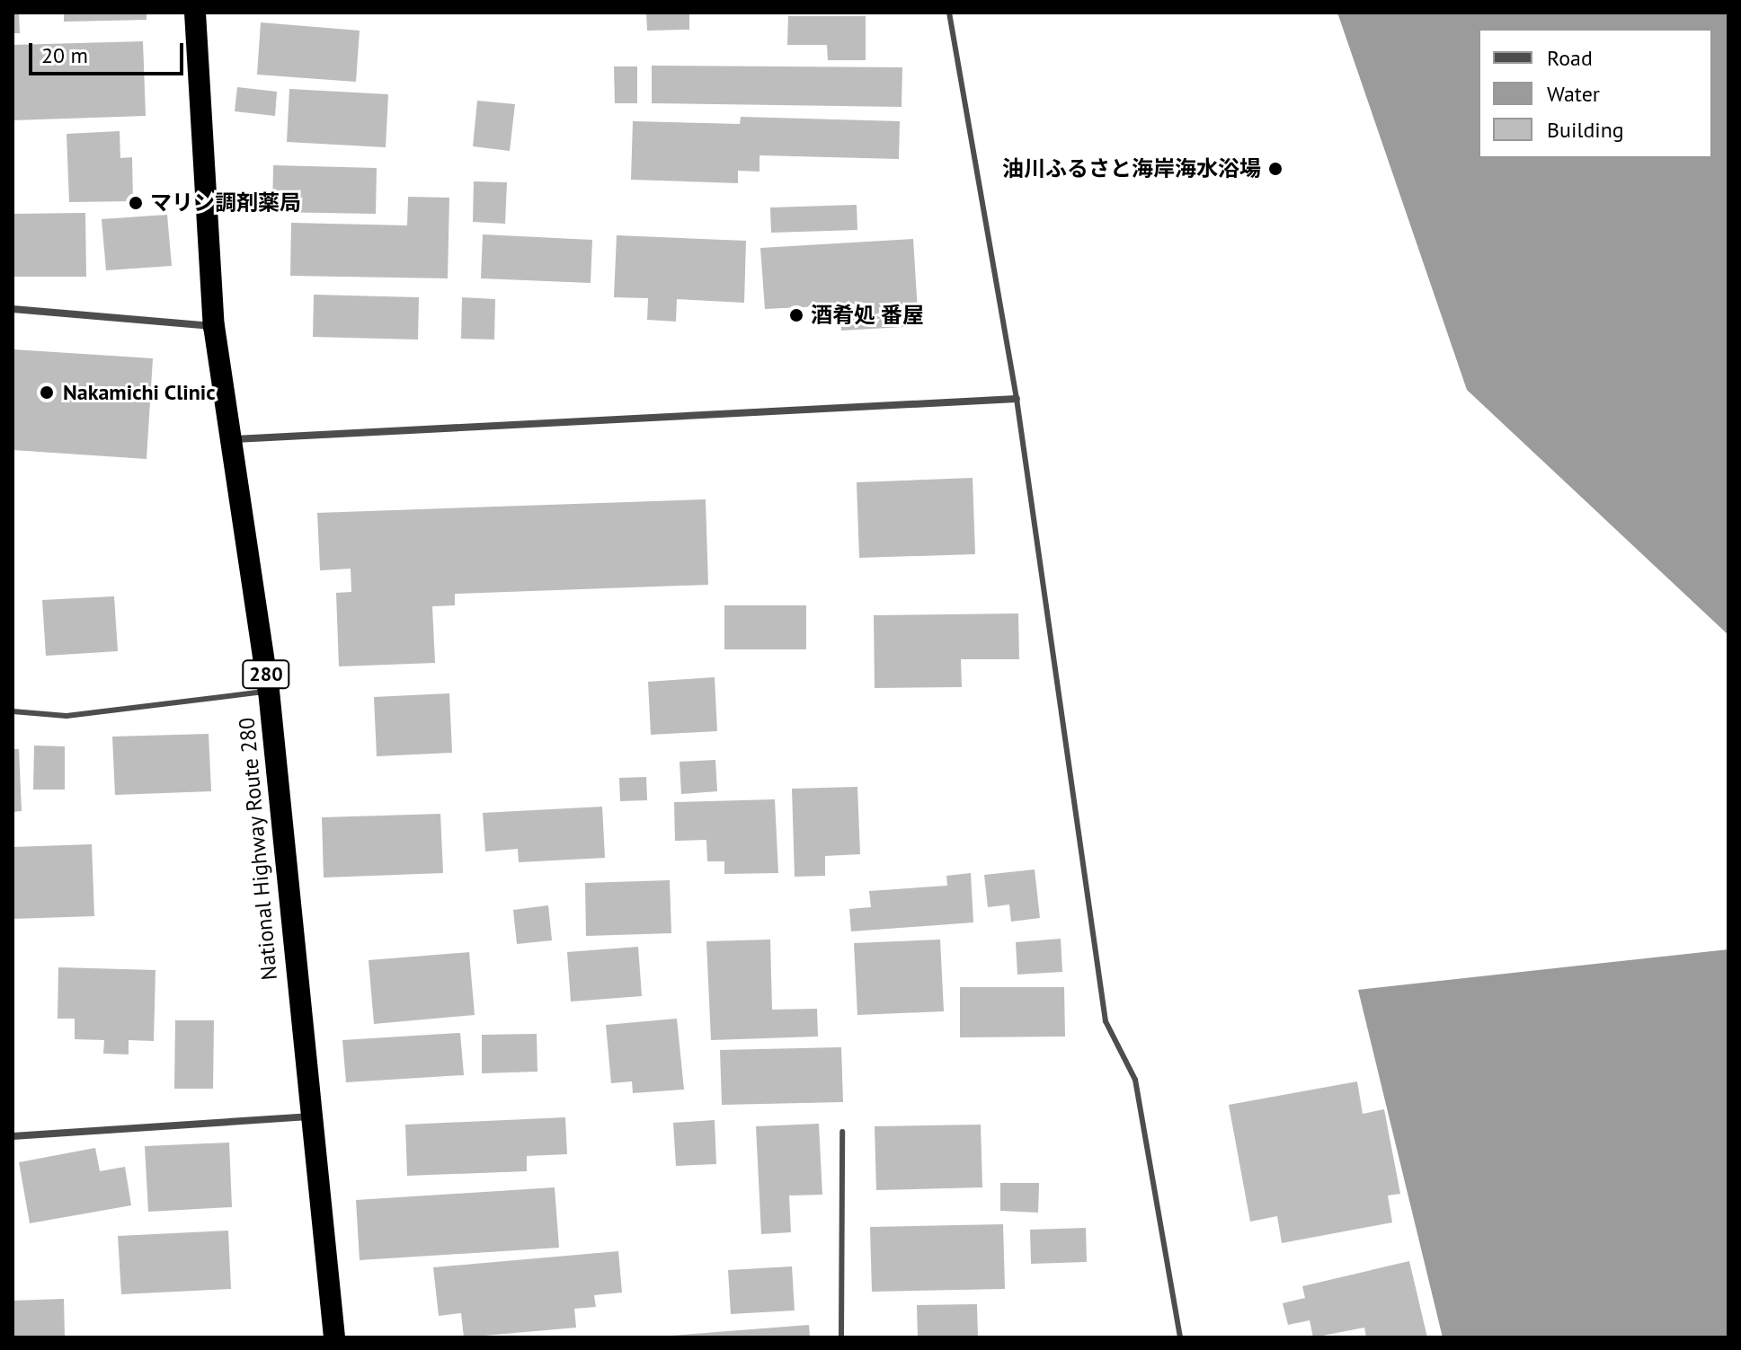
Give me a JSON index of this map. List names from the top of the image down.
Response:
{
  "streets": {
    "highway": ["280", "National Highway Route 280"]
  },
  "places": [
    "油川ふるさと海岸海水浴場",
    "マリン調剤薬局",
    "酒肴処 番屋",
    "Nakamichi Clinic"
  ],
  "legend": ["Road", "Water", "Building"],
  "scale_bar": "20 m"
}
